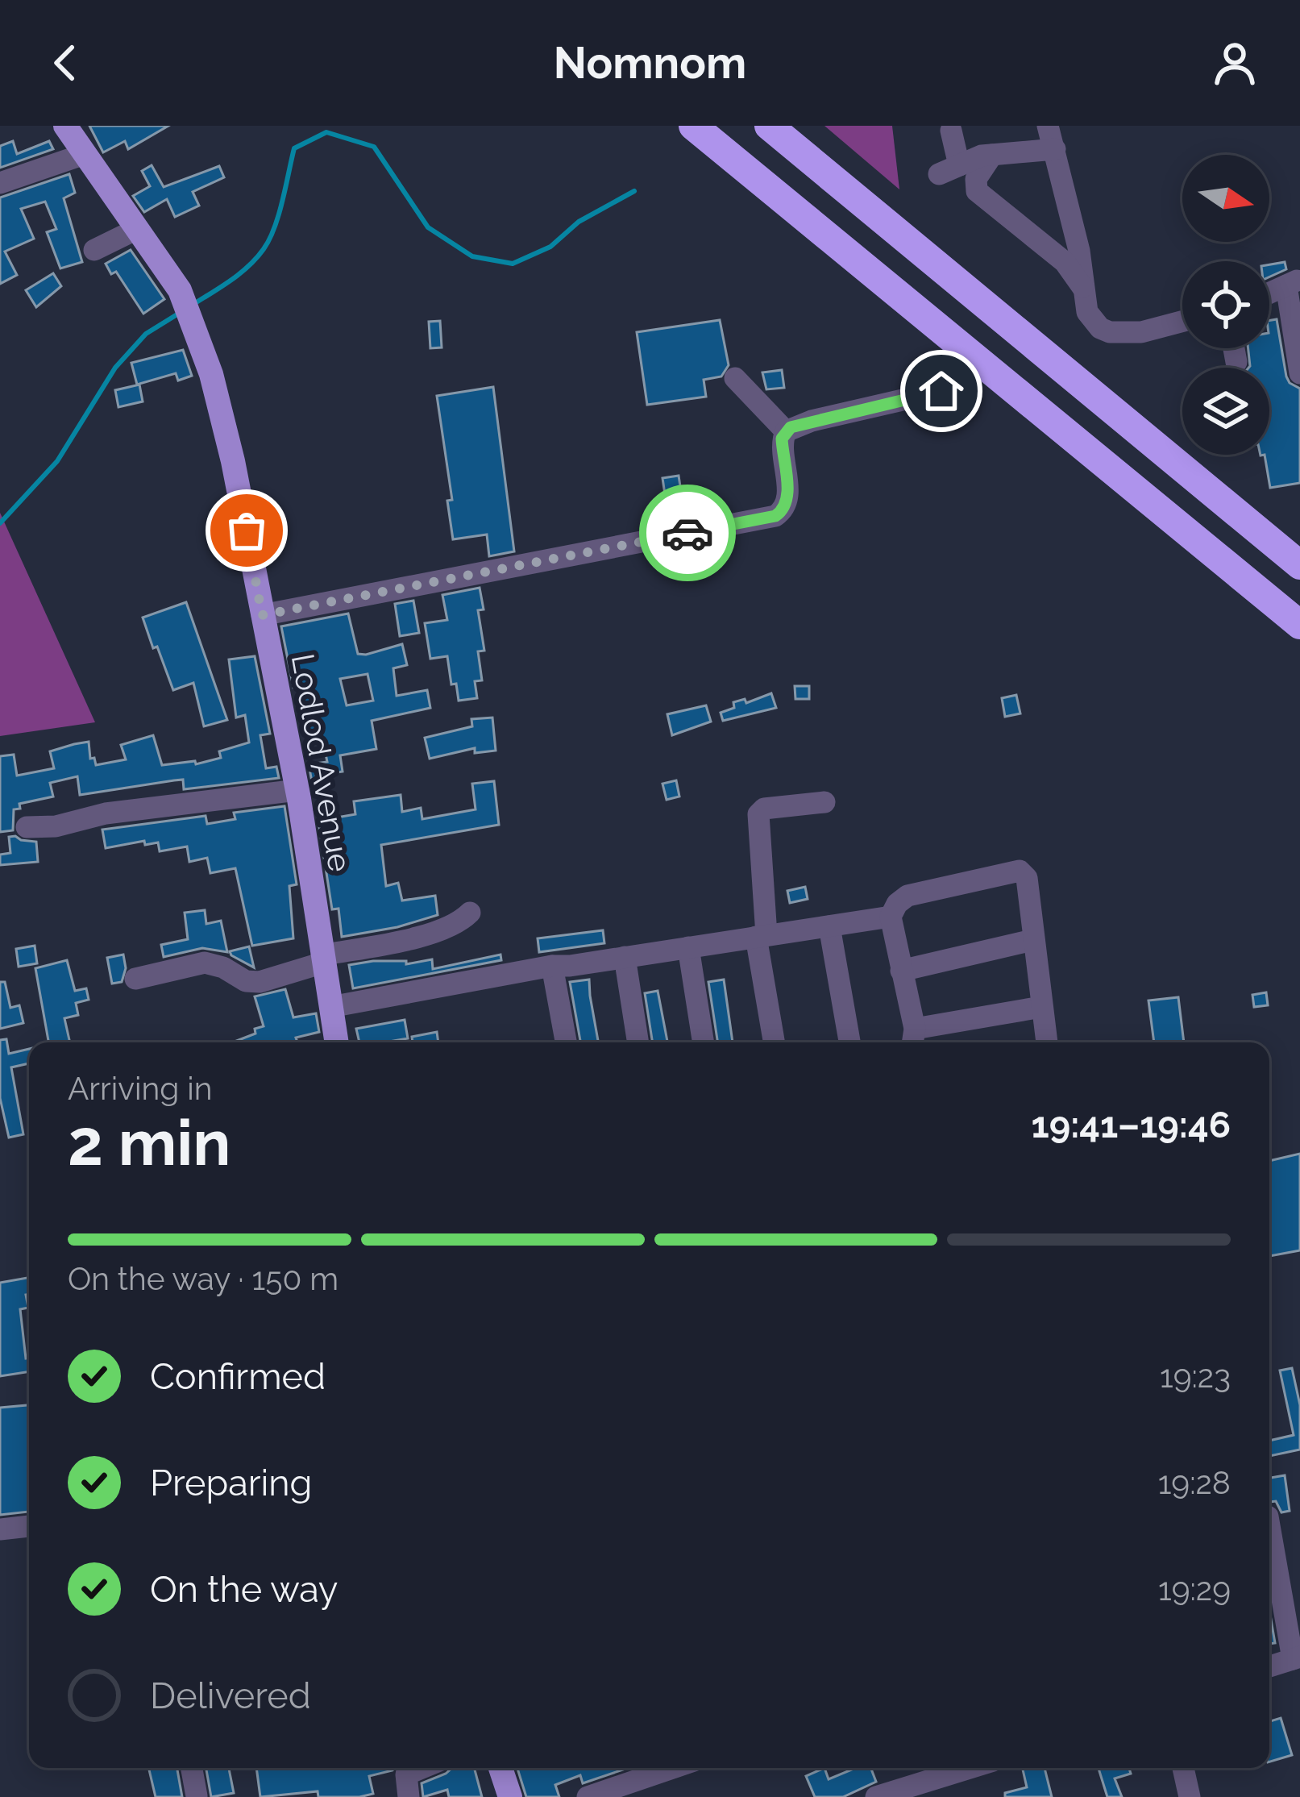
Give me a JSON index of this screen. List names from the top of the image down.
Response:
{
  "streets": {
    "main road": ["Lodlod Avenue"]
  },
  "north": "right",
  "page": {
    "header": "Nomnom",
    "heading": ["2 min", "Arriving in", "19:41–19:46"],
    "bar": "On the way · 150 m",
    "list": [
      ["Confirmed", "19:23"],
      ["Preparing", "19:28"],
      ["On the way", "19:29"],
      "Delivered"
    ]
  }
}
